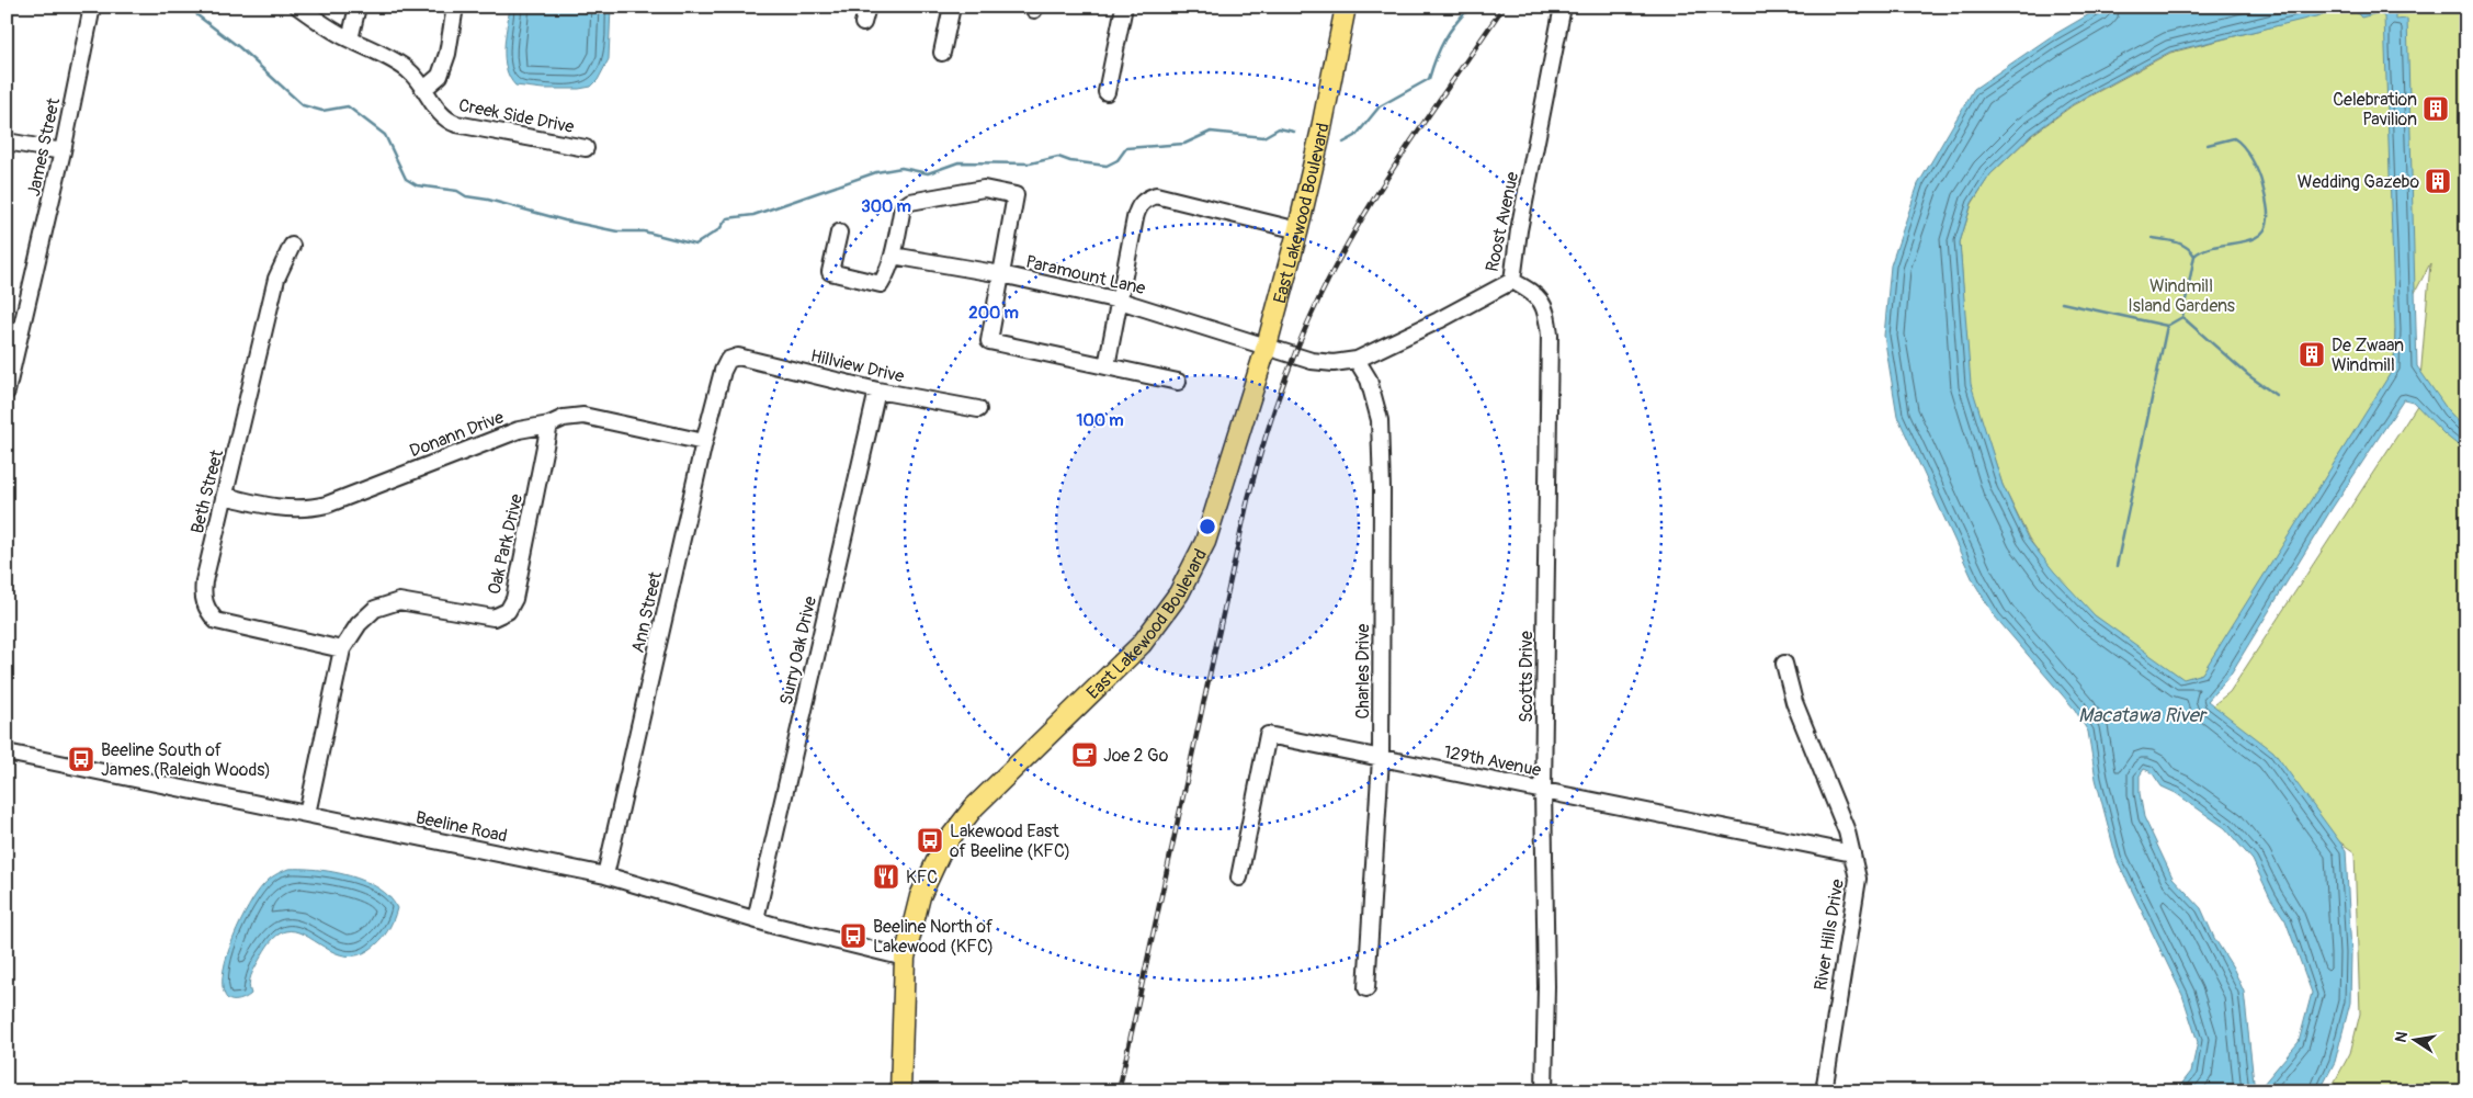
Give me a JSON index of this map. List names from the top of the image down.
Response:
{
  "streets": {
    "main road": ["East Lakewood Boulevard"],
    "street": [
      "Creek Side Drive",
      "James Street",
      "Roost Avenue",
      "Paramount Lane",
      "Hillview Drive",
      "Donann Drive",
      "Beth Street",
      "Oak Park Drive",
      "Ann Street",
      "Surry Oak Drive",
      "Charles Drive",
      "Scotts Drive",
      "129th Avenue",
      "Beeline Road",
      "River Hills Drive"
    ]
  },
  "crossings": [
    ["East Lakewood Boulevard", "Roost Avenue"],
    ["East Lakewood Boulevard", "Paramount Lane"],
    ["East Lakewood Boulevard", "Beeline Road"],
    ["Roost Avenue", "Paramount Lane"],
    ["Roost Avenue", "Charles Drive"],
    ["Roost Avenue", "Scotts Drive"],
    ["Hillview Drive", "Ann Street"],
    ["Hillview Drive", "Surry Oak Drive"],
    ["Donann Drive", "Beth Street"],
    ["Donann Drive", "Oak Park Drive"],
    ["Donann Drive", "Ann Street"],
    ["Beth Street", "Oak Park Drive"],
    ["Oak Park Drive", "Beeline Road"],
    ["Ann Street", "Beeline Road"],
    ["Surry Oak Drive", "Beeline Road"],
    ["Charles Drive", "129th Avenue"],
    ["Scotts Drive", "129th Avenue"],
    ["129th Avenue", "River Hills Drive"]
  ],
  "water": ["Macatawa River"],
  "parks": ["Windmill Island Gardens"],
  "places": {
    "building": ["Celebration Pavilion", "Wedding Gazebo", "De Zwaan Windmill"],
    "cafe": ["Joe 2 Go"],
    "bus stop": ["Beeline South of James (Raleigh Woods)", "Lakewood East of Beeline (KFC)", "Beeline North of Lakewood (KFC)"],
    "restaurant": ["KFC"]
  },
  "north": "left",
  "rings": ["300 m", "200 m", "100 m"]
}
